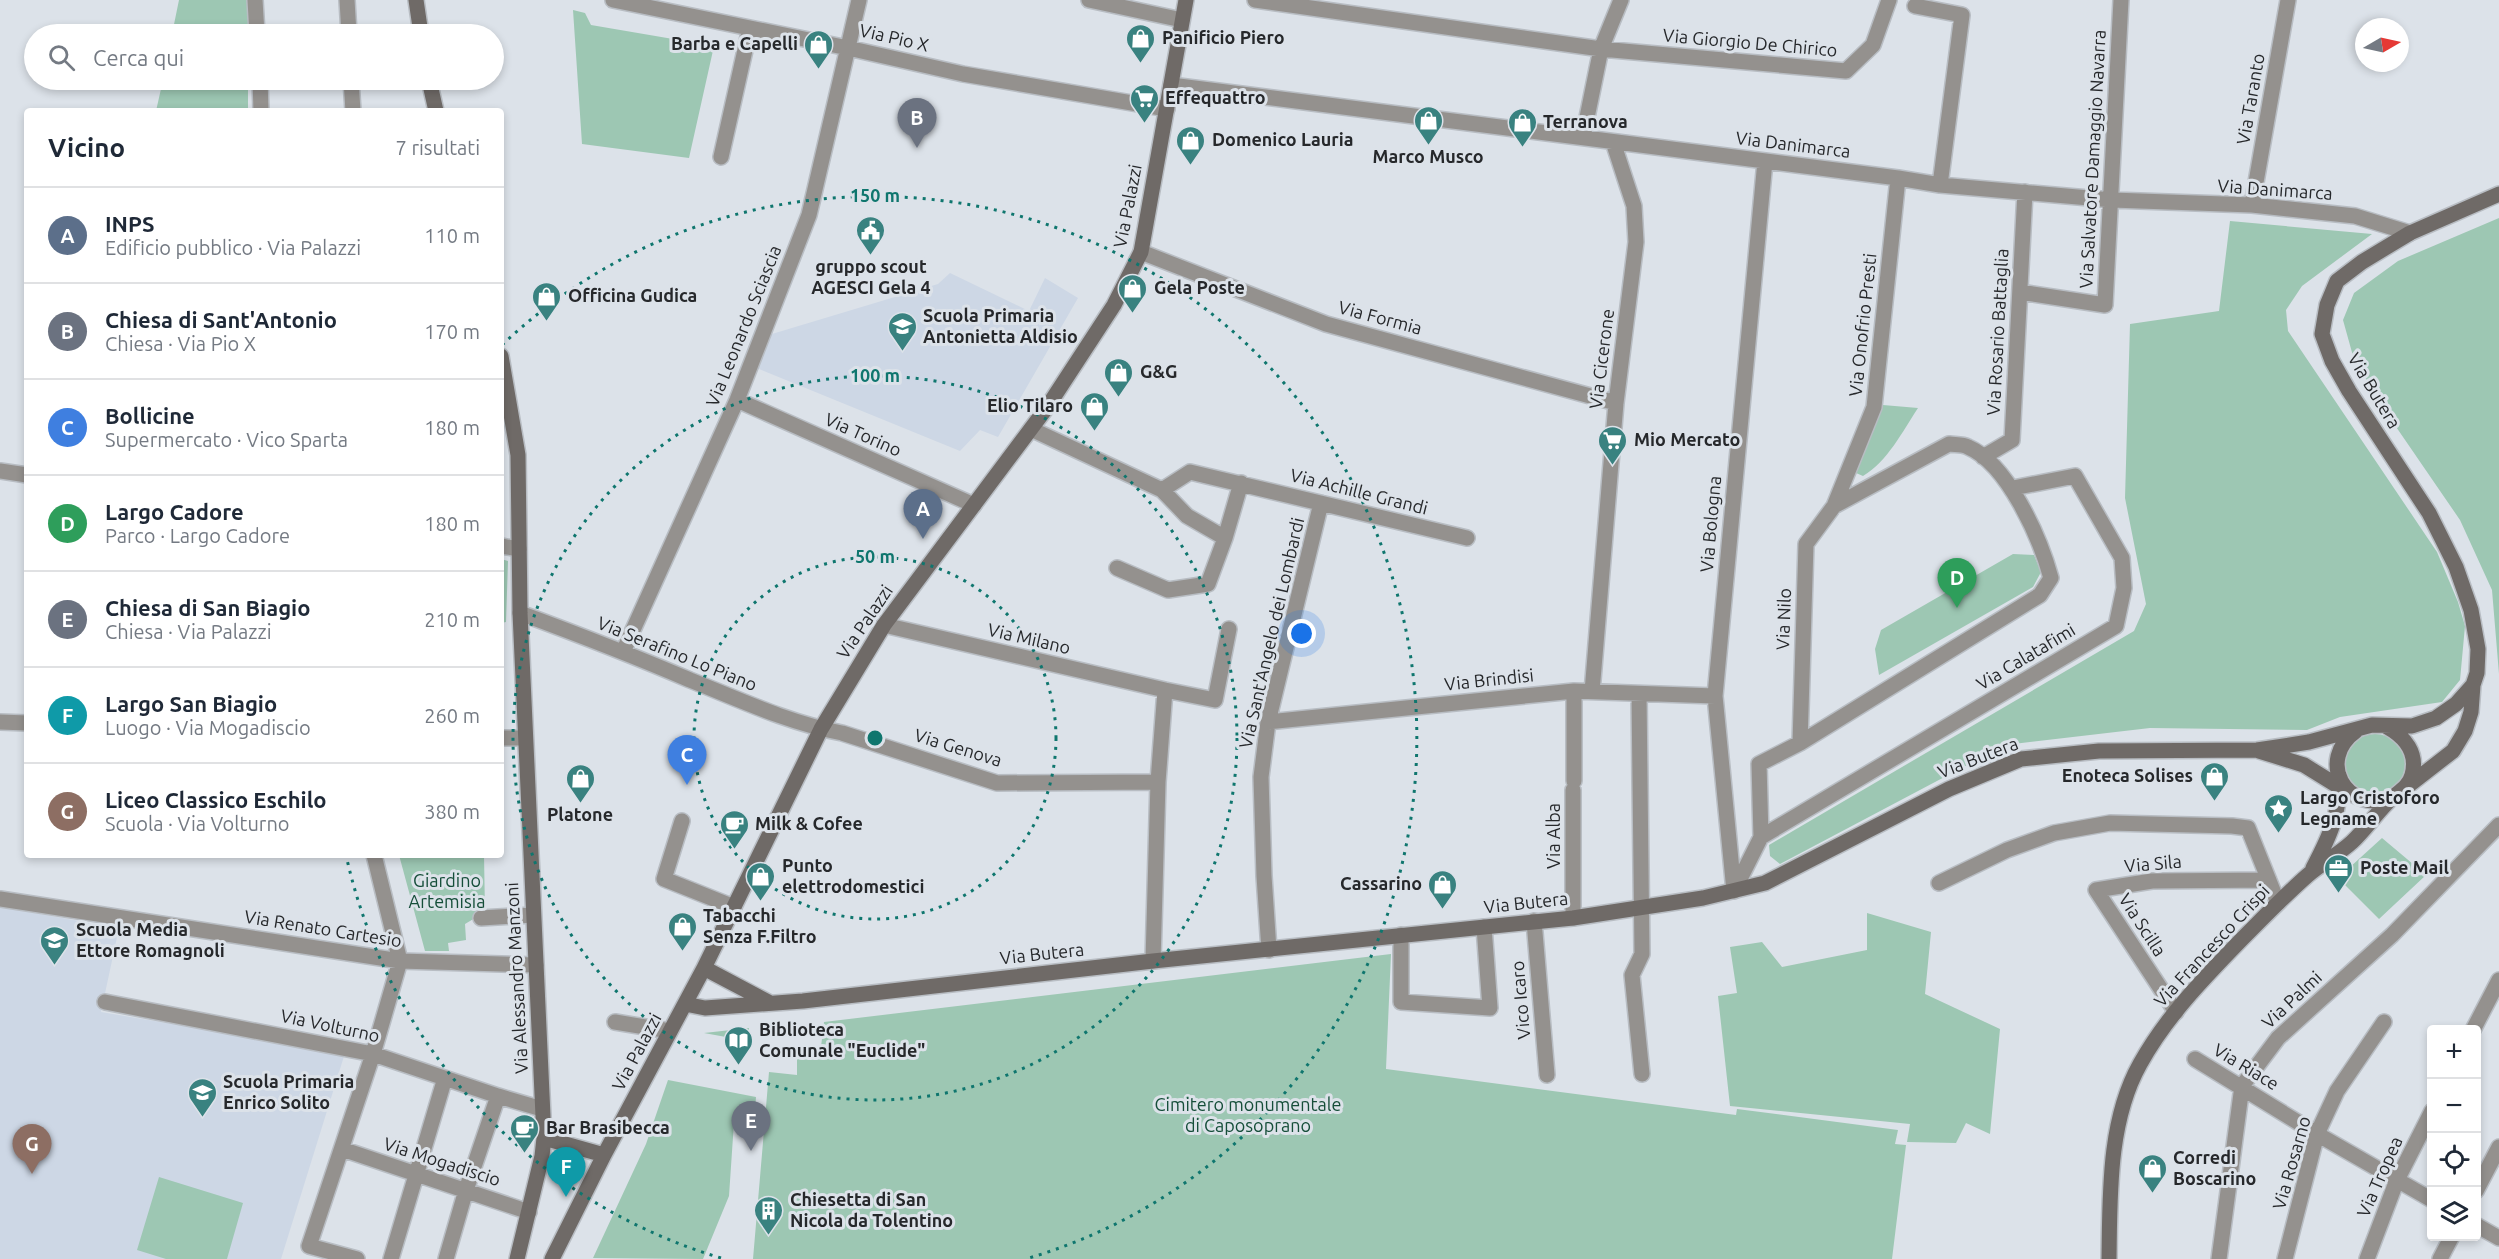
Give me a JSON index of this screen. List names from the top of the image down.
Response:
{
  "streets": {
    "street": [
      "Via Pio X",
      "Via Giorgio De Chirico",
      "Via Taranto",
      "Via Danimarca",
      "Via Salvatore Damaggio Navarra",
      "Via Palazzi",
      "Via Formia",
      "Via Onofrio Presti",
      "Via Leonardo Sciascia",
      "Via Rosario Battaglia",
      "Via Cicerone",
      "Via Butera",
      "Via Torino",
      "Via Achille Grandi",
      "Via Bologna",
      "Via Nilo",
      "Via Sant'Angelo dei Lombardi",
      "Via Milano",
      "Via Serafino Lo Piano",
      "Via Calatafimi",
      "Via Brindisi",
      "Via Genova",
      "Via Alba",
      "Via Sila",
      "Via Scilla",
      "Via Renato Cartesio",
      "Via Francesco Crispi",
      "Via Alessandro Manzoni",
      "Vico Icaro",
      "Via Palmi",
      "Via Volturno",
      "Via Riace",
      "Via Mogadiscio",
      "Via Rosarno",
      "Via Tropea"
    ]
  },
  "crossings": [
    ["Via Pio X", "Via Palazzi"],
    ["Via Pio X", "Via Leonardo Sciascia"],
    ["Via Taranto", "Via Danimarca"],
    ["Via Danimarca", "Via Salvatore Damaggio Navarra"],
    ["Via Danimarca", "Via Palazzi"],
    ["Via Danimarca", "Via Onofrio Presti"],
    ["Via Danimarca", "Via Rosario Battaglia"],
    ["Via Danimarca", "Via Cicerone"],
    ["Via Danimarca", "Via Butera"],
    ["Via Danimarca", "Via Bologna"],
    ["Via Salvatore Damaggio Navarra", "Via Rosario Battaglia"],
    ["Via Palazzi", "Via Formia"],
    ["Via Palazzi", "Via Butera"],
    ["Via Palazzi", "Via Torino"],
    ["Via Palazzi", "Via Milano"],
    ["Via Palazzi", "Via Serafino Lo Piano"],
    ["Via Palazzi", "Via Genova"],
    ["Via Formia", "Via Cicerone"],
    ["Via Onofrio Presti", "Via Nilo"],
    ["Via Leonardo Sciascia", "Via Torino"],
    ["Via Leonardo Sciascia", "Via Serafino Lo Piano"],
    ["Via Cicerone", "Via Brindisi"],
    ["Via Butera", "Via Bologna"],
    ["Via Butera", "Via Sant'Angelo dei Lombardi"],
    ["Via Butera", "Via Alba"],
    ["Via Butera", "Vico Icaro"],
    ["Via Achille Grandi", "Via Sant'Angelo dei Lombardi"],
    ["Via Bologna", "Via Brindisi"],
    ["Via Sant'Angelo dei Lombardi", "Via Brindisi"],
    ["Via Serafino Lo Piano", "Via Genova"],
    ["Via Serafino Lo Piano", "Via Alessandro Manzoni"],
    ["Via Brindisi", "Via Alba"],
    ["Via Sila", "Via Scilla"],
    ["Via Scilla", "Via Francesco Crispi"],
    ["Via Renato Cartesio", "Via Alessandro Manzoni"],
    ["Via Alessandro Manzoni", "Via Volturno"],
    ["Via Alessandro Manzoni", "Via Mogadiscio"],
    ["Via Palmi", "Via Riace"],
    ["Via Riace", "Via Rosarno"],
    ["Via Riace", "Via Tropea"]
  ],
  "parks": ["Giardino Artemisia", "Cimitero monumentale di Caposoprano"],
  "places": {
    "shop": [
      "Panificio Piero",
      "Barba e Capelli",
      "Marco Musco",
      "Terranova",
      "Domenico Lauria",
      "Gela Poste",
      "Officina Gudica",
      "G&G",
      "Elio Tilaro",
      "Enoteca Solises",
      "Platone",
      "Punto elettrodomestici",
      "Cassarino",
      "Tabacchi Senza F.Filtro",
      "Corredi Boscarino"
    ],
    "supermarket": ["Effequattro", "Mio Mercato"],
    "public building": ["gruppo scout AGESCI Gela 4"],
    "school or university": ["Scuola Primaria Antonietta Aldisio", "Scuola Media Ettore Romagnoli", "Scuola Primaria Enrico Solito"],
    "place": ["Largo Cristoforo Legname"],
    "cafe": ["Milk & Cofee", "Bar Brasibecca"],
    "office": ["Poste Mail"],
    "library": ["Biblioteca Comunale \"Euclide\""],
    "building": ["Chiesetta di San Nicola da Tolentino"]
  },
  "north": "right",
  "page": {
    "search": "Cerca qui",
    "pins": [
      "B",
      "A",
      "D",
      "C",
      "E",
      "G",
      "F"
    ],
    "heading": ["Vicino", "7 risultati"],
    "list": [
      {
        "mark": "A",
        "name": "INPS",
        "note": "Edificio pubblico · Via Palazzi",
        "value": "110 m"
      },
      {
        "mark": "B",
        "name": "Chiesa di Sant'Antonio",
        "note": "Chiesa · Via Pio X",
        "value": "170 m"
      },
      {
        "mark": "C",
        "name": "Bollicine",
        "note": "Supermercato · Vico Sparta",
        "value": "180 m"
      },
      {
        "mark": "D",
        "name": "Largo Cadore",
        "note": "Parco · Largo Cadore",
        "value": "180 m"
      },
      {
        "mark": "E",
        "name": "Chiesa di San Biagio",
        "note": "Chiesa · Via Palazzi",
        "value": "210 m"
      },
      {
        "mark": "F",
        "name": "Largo San Biagio",
        "note": "Luogo · Via Mogadiscio",
        "value": "260 m"
      },
      {
        "mark": "G",
        "name": "Liceo Classico Eschilo",
        "note": "Scuola · Via Volturno",
        "value": "380 m"
      }
    ],
    "map_buttons": ["+", "−"]
  },
  "rings": ["150 m", "100 m", "50 m"]
}
